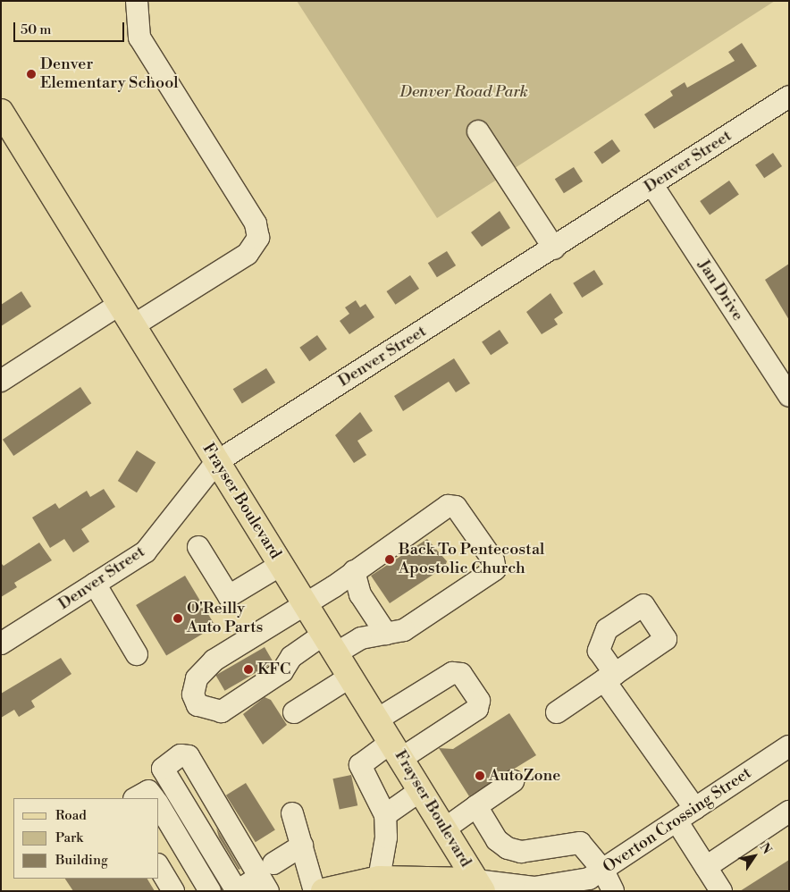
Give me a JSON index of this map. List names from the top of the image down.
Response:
{
  "streets": {
    "main road": ["Frayser Boulevard", "Overton Crossing Street"],
    "street": ["Denver Street", "Jan Drive"]
  },
  "crossings": [
    ["Denver Street", "Jan Drive"],
    ["Denver Street", "Frayser Boulevard"],
    ["Frayser Boulevard", "Overton Crossing Street"]
  ],
  "parks": ["Denver Road Park"],
  "places": [
    "Denver Elementary School",
    "Back To Pentecostal Apostolic Church",
    "O'Reilly Auto Parts",
    "KFC",
    "AutoZone"
  ],
  "legend": ["Road", "Park", "Building"],
  "scale_bar": "50 m",
  "north": "top right"
}
